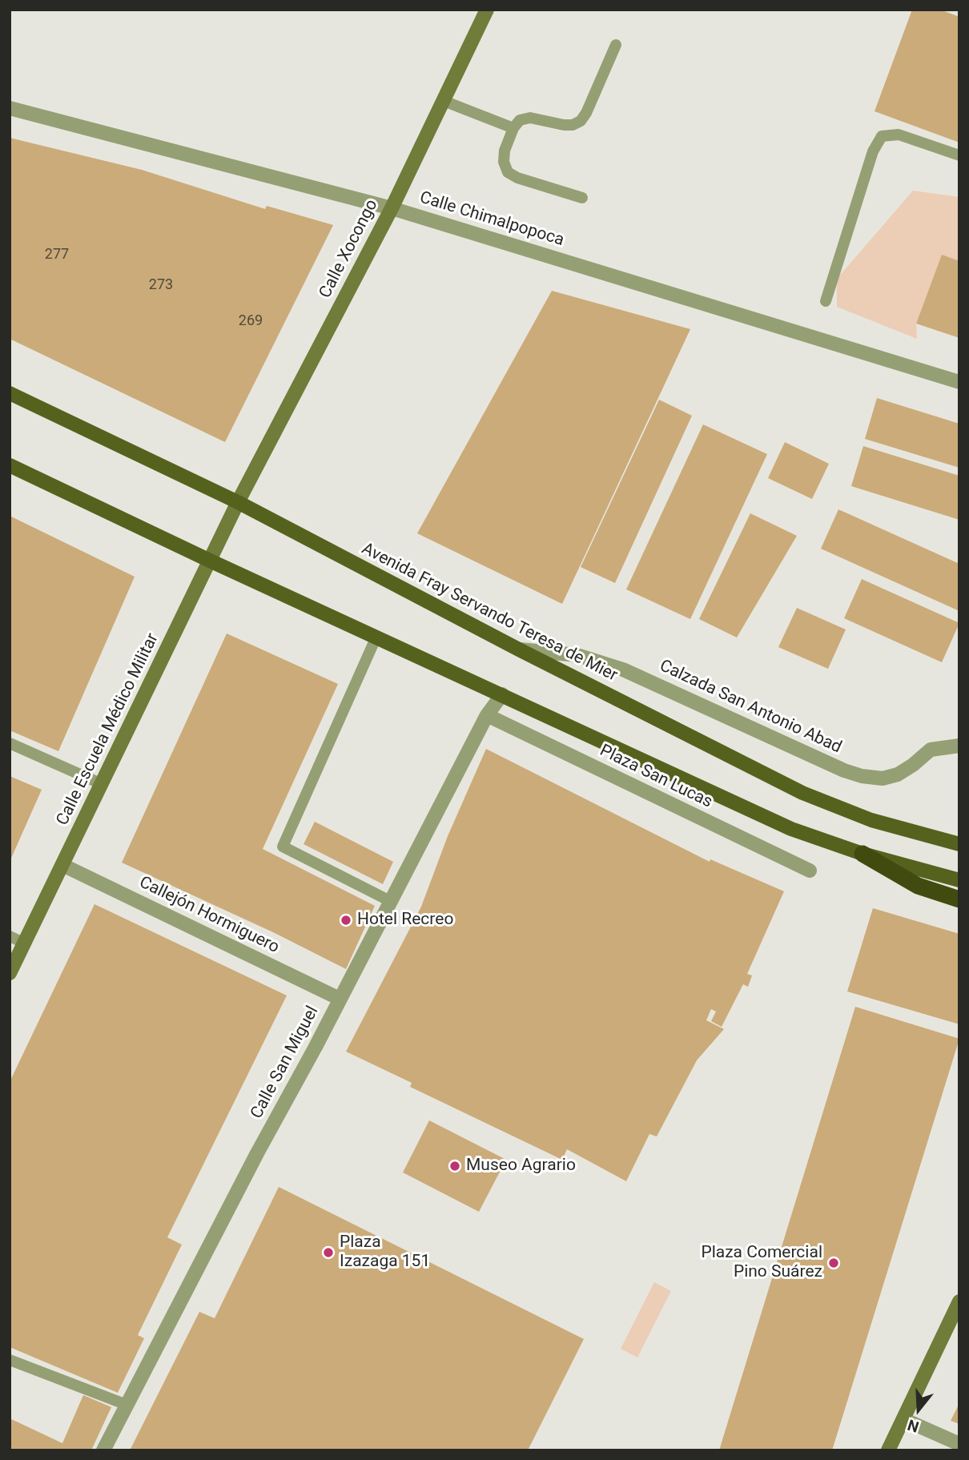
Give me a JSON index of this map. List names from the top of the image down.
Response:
{
  "streets": {
    "main road": ["Avenida Fray Servando Teresa de Mier"],
    "street": [
      "Calle Chimalpopoca",
      "Calle Xocongo",
      "Calzada San Antonio Abad",
      "Calle Escuela Médico Militar",
      "Plaza San Lucas",
      "Callejón Hormiguero",
      "Calle San Miguel"
    ]
  },
  "crossings": [
    ["Calle Chimalpopoca", "Calle Xocongo"],
    ["Calle Xocongo", "Avenida Fray Servando Teresa de Mier"],
    ["Calle Xocongo", "Calle Escuela Médico Militar"],
    ["Avenida Fray Servando Teresa de Mier", "Calzada San Antonio Abad"],
    ["Avenida Fray Servando Teresa de Mier", "Calle Escuela Médico Militar"],
    ["Calle Escuela Médico Militar", "Callejón Hormiguero"],
    ["Plaza San Lucas", "Calle San Miguel"],
    ["Callejón Hormiguero", "Calle San Miguel"]
  ],
  "places": [
    "Hotel Recreo",
    "Museo Agrario",
    "Plaza Izazaga 151",
    "Plaza Comercial Pino Suárez"
  ],
  "house_numbers": ["277", "273", "269"],
  "north": "bottom"
}
